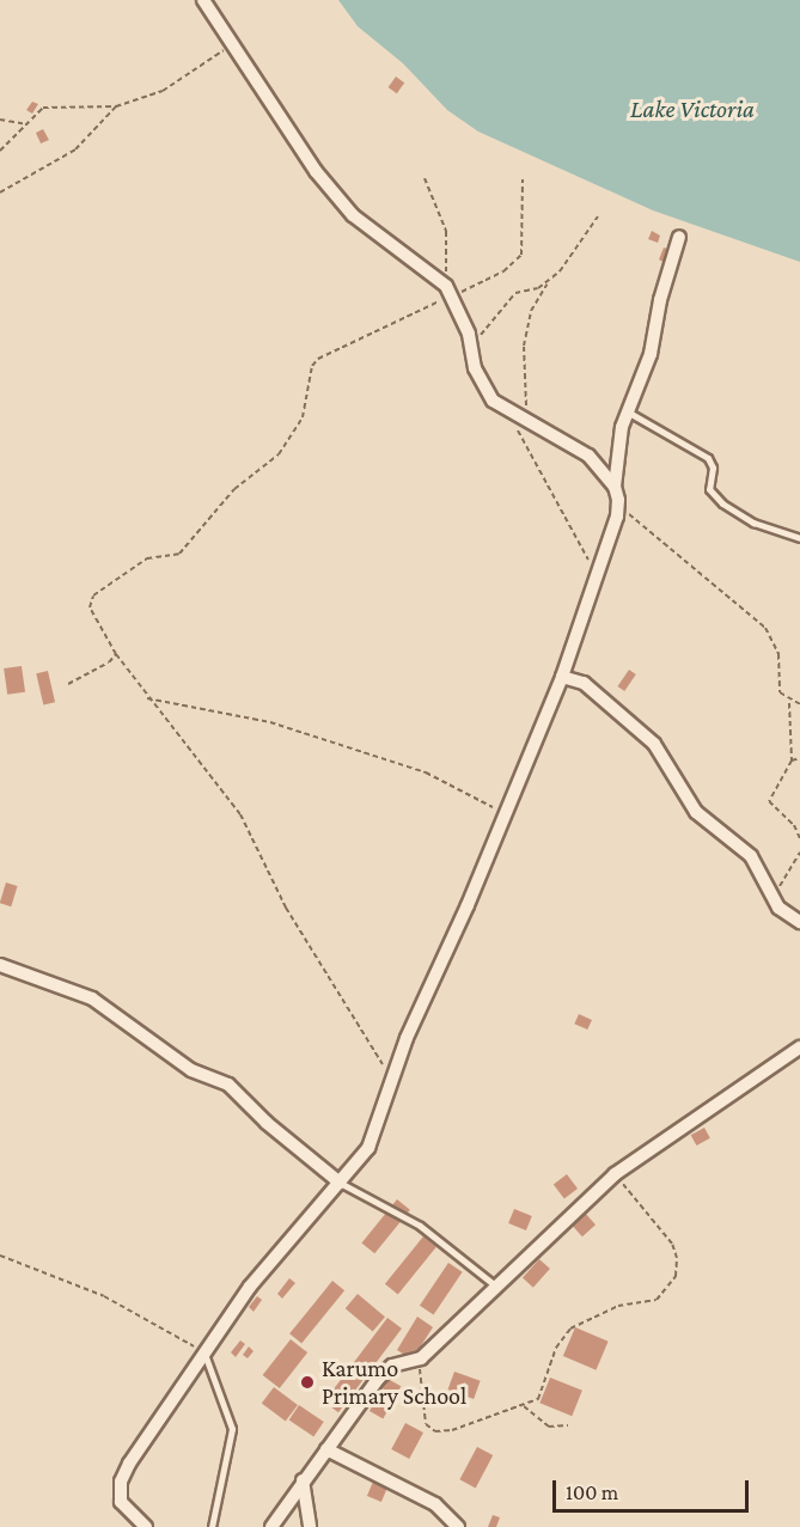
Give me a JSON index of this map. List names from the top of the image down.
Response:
{
  "water": ["Lake Victoria"],
  "places": ["Karumo Primary School"],
  "scale_bar": "100 m"
}
